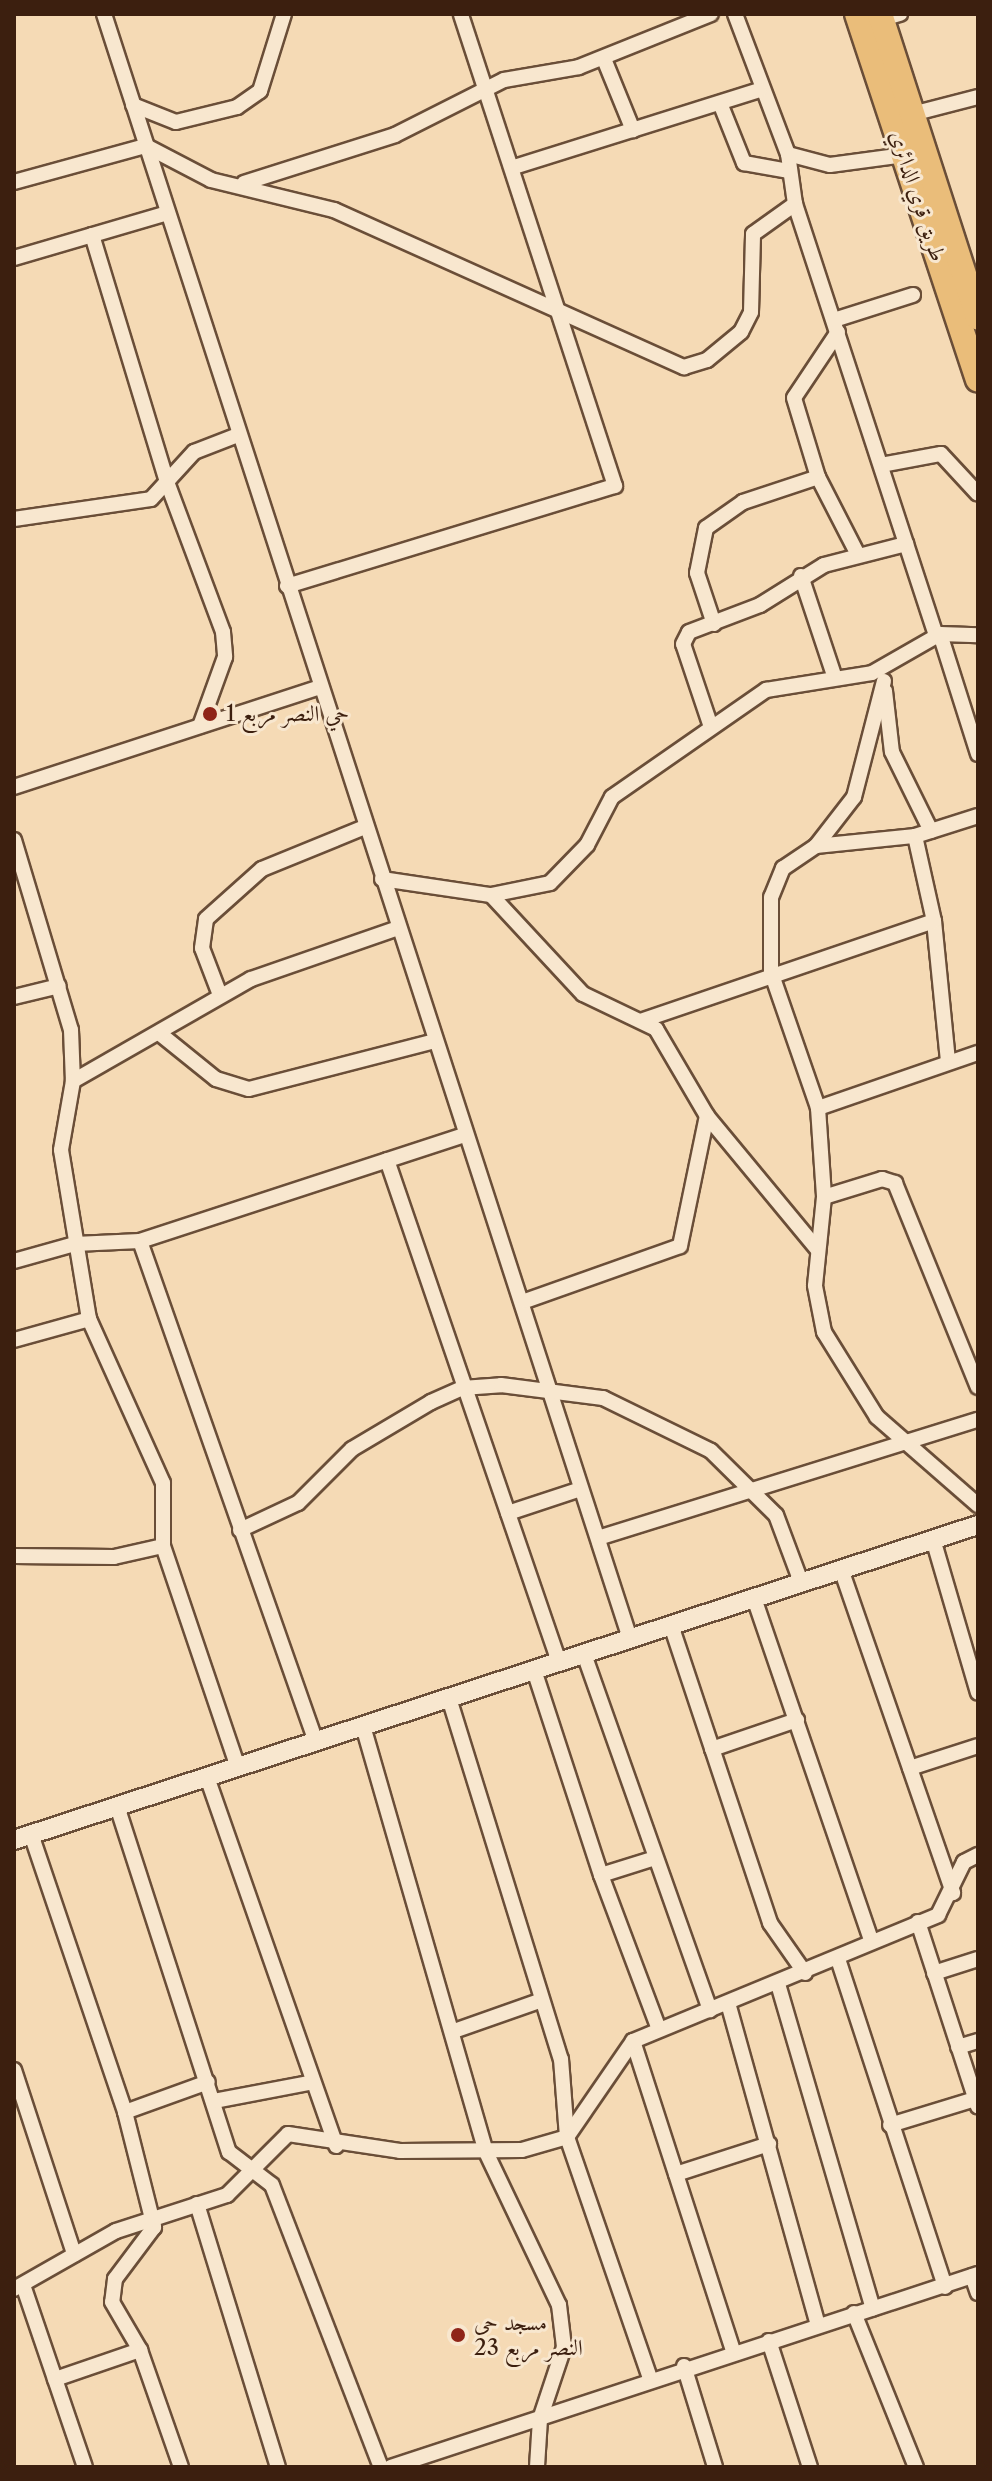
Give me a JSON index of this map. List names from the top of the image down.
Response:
{
  "streets": {
    "highway": ["طريق قري الدائري"]
  },
  "places": ["حي النصر مربع 1", "مسجد حي النصر مربع 23"]
}
